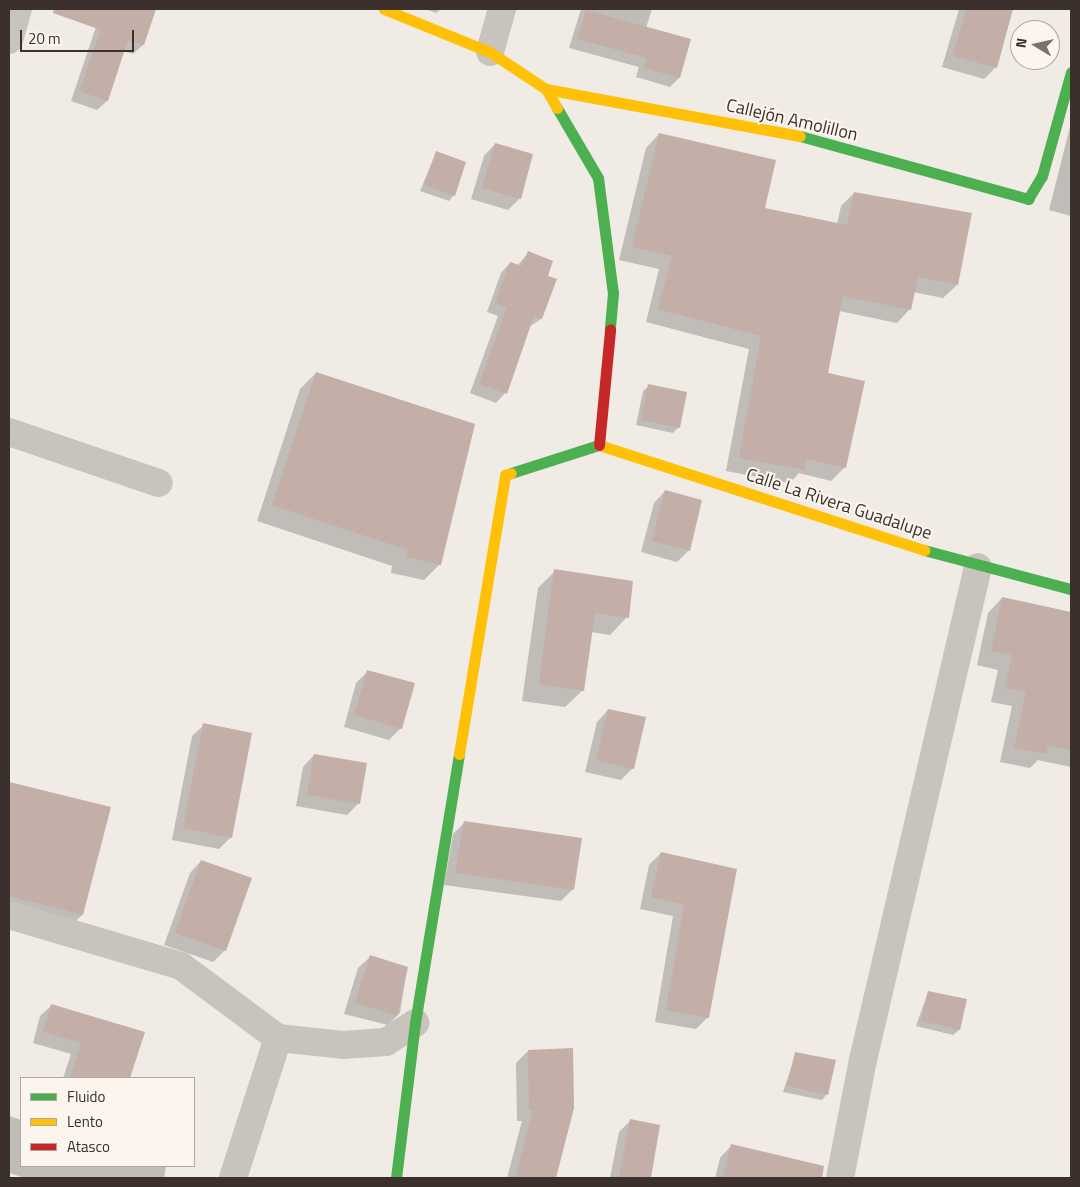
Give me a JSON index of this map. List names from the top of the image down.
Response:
{
  "streets": {
    "street": ["Callejón Amolillon", "Calle La Rivera Guadalupe"]
  },
  "legend": ["Fluido", "Lento", "Atasco"],
  "scale_bar": "20 m",
  "north": "left"
}
